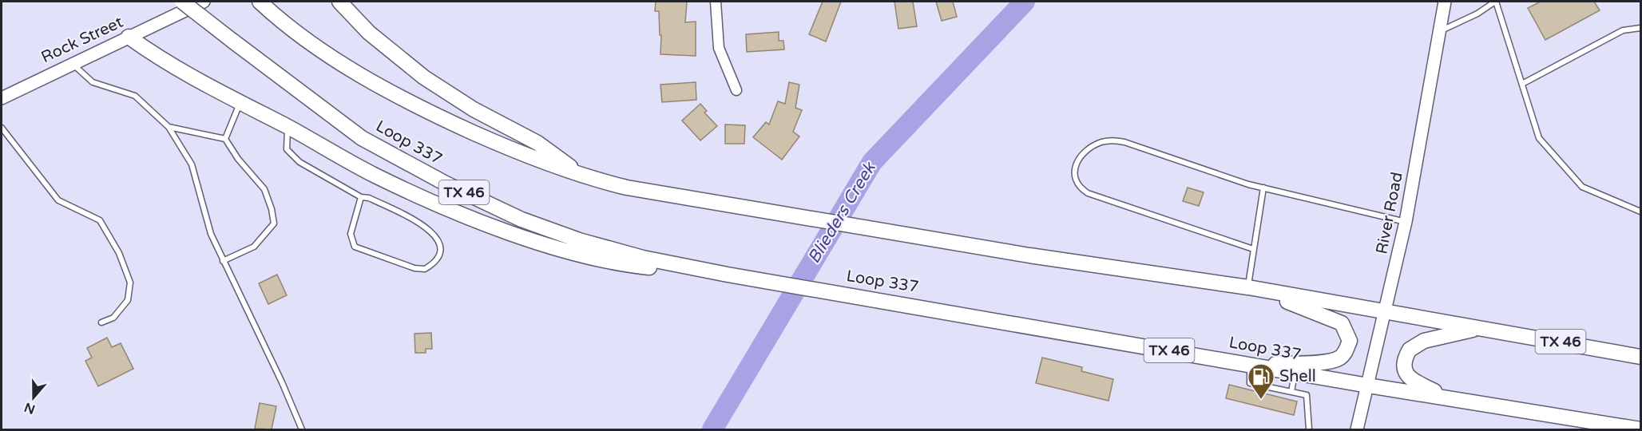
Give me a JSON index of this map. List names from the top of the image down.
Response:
{
  "streets": {
    "main road": ["Loop 337", "TX 46"],
    "street": ["Rock Street", "River Road"]
  },
  "crossings": [
    ["Loop 337", "River Road"],
    ["TX 46", "River Road"]
  ],
  "water": ["Blieders Creek"],
  "places": {
    "fuel station": ["Shell"]
  },
  "north": "bottom"
}
